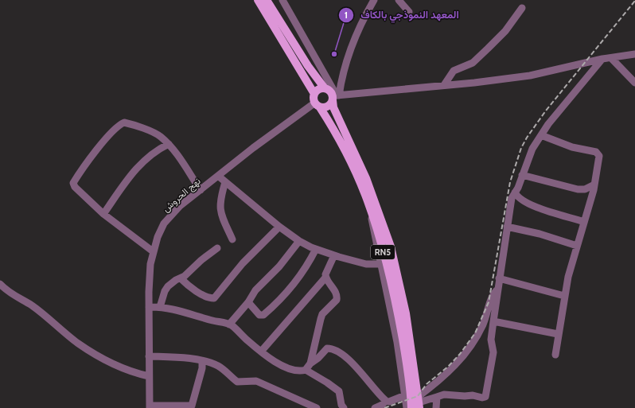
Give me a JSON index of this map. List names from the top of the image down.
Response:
{
  "streets": {
    "main road": ["RN5"],
    "street": ["نهج الحروش"]
  },
  "crossings": [
    ["نهج الحروش", "RN5"]
  ],
  "places": ["المعهد النموذجي بالكاف"]
}
